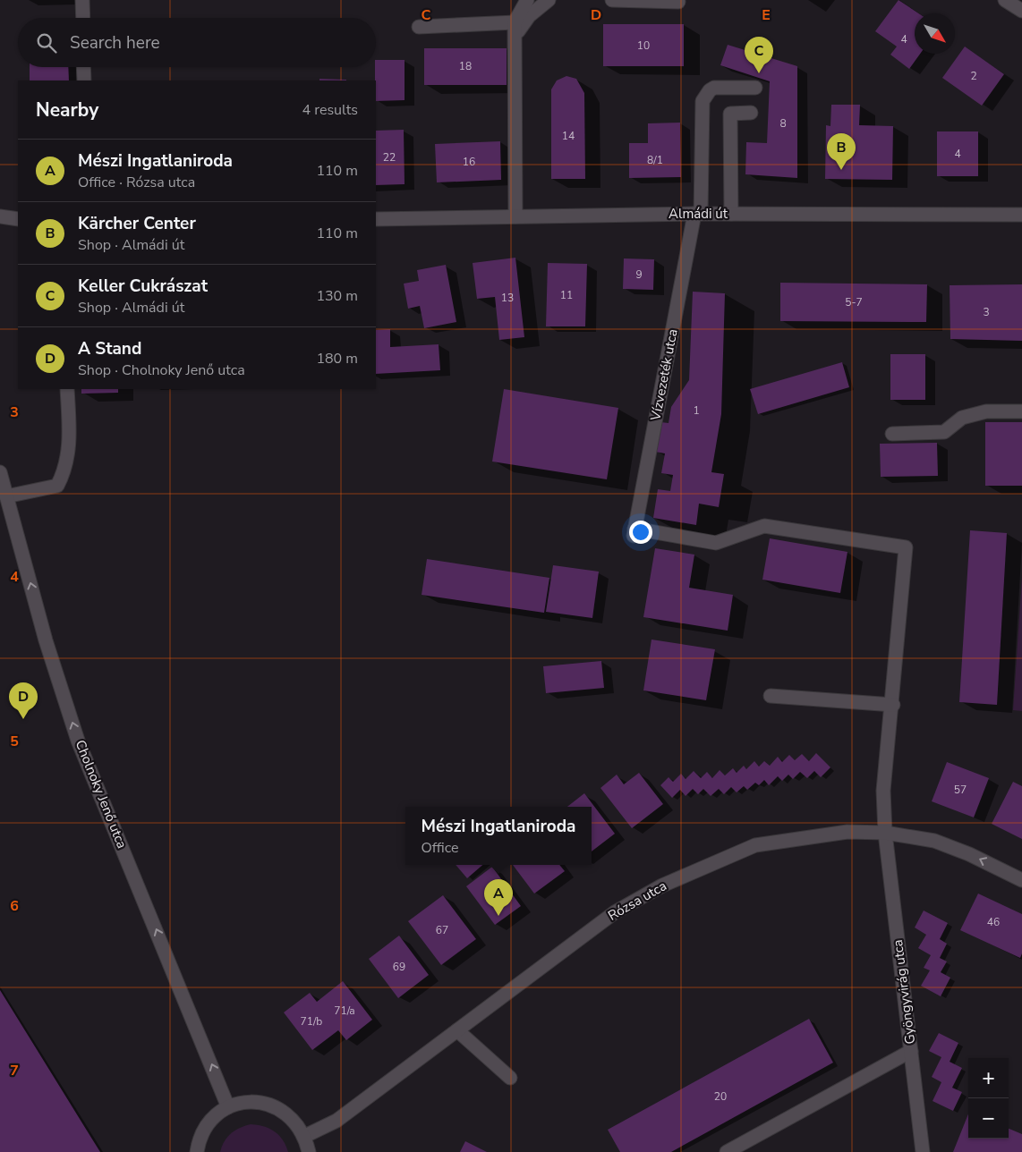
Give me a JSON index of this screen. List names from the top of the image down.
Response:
{
  "streets": {
    "street": [
      "Almádi út",
      "Vízvezeték utca",
      "Cholnoky Jenő utca",
      "Rózsa utca",
      "Gyöngyvirág utca"
    ]
  },
  "crossings": [
    ["Almádi út", "Vízvezeték utca"],
    ["Vízvezeték utca", "Gyöngyvirág utca"],
    ["Rózsa utca", "Gyöngyvirág utca"]
  ],
  "one_way": ["Cholnoky Jenő utca"],
  "house_numbers": [
    "4",
    "10",
    "18",
    "2",
    "8",
    "14",
    "4",
    "22",
    "8/1",
    "16",
    "9",
    "11",
    "13",
    "5-7",
    "3",
    "1",
    "57",
    "46",
    "67",
    "69",
    "71/a",
    "71/b",
    "20"
  ],
  "north": "bottom right",
  "page": {
    "search": "Search here",
    "pins": [
      "C",
      "B",
      "D",
      "A"
    ],
    "heading": ["Nearby", "4 results"],
    "list": [
      {
        "mark": "A",
        "name": "Mészi Ingatlaniroda",
        "note": "Office · Rózsa utca",
        "value": "110 m"
      },
      {
        "mark": "B",
        "name": "Kärcher Center",
        "note": "Shop · Almádi út",
        "value": "110 m"
      },
      {
        "mark": "C",
        "name": "Keller Cukrászat",
        "note": "Shop · Almádi út",
        "value": "130 m"
      },
      {
        "mark": "D",
        "name": "A Stand",
        "note": "Shop · Cholnoky Jenő utca",
        "value": "180 m"
      }
    ],
    "popup": ["Mészi Ingatlaniroda", "Office"],
    "map_buttons": ["+", "−"]
  },
  "grid": {
    "columns": ["C", "D", "E"],
    "rows": [
      "3",
      "4",
      "5",
      "6",
      "7"
    ]
  }
}
